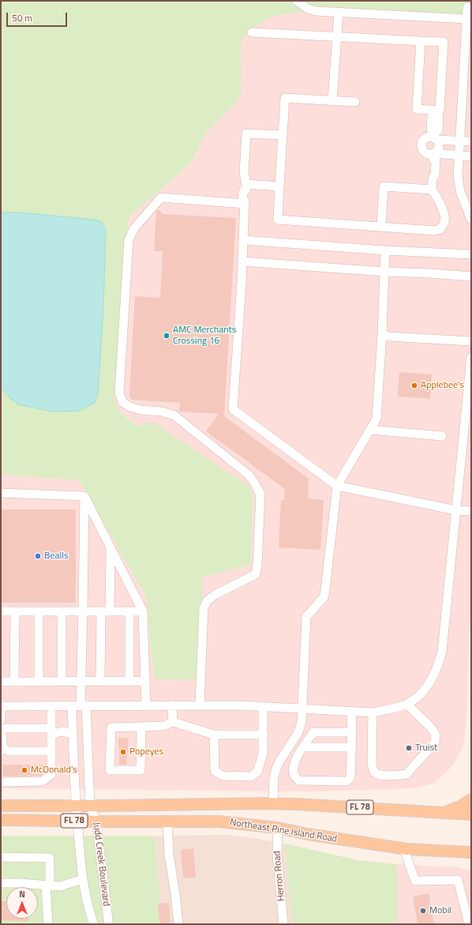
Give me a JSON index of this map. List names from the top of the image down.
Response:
{
  "streets": {
    "main road": ["FL 78", "Northeast Pine Island Road"],
    "street": ["Judd Creek Boulevard", "Herron Road"]
  },
  "crossings": [
    ["Northeast Pine Island Road", "Judd Creek Boulevard"],
    ["Northeast Pine Island Road", "Herron Road"]
  ],
  "places": [
    "AMC Merchants Crossing 16",
    "Applebee's",
    "Bealls",
    "Truist",
    "Popeyes",
    "McDonald's",
    "Mobil"
  ],
  "scale_bar": "50 m",
  "north": "top"
}
